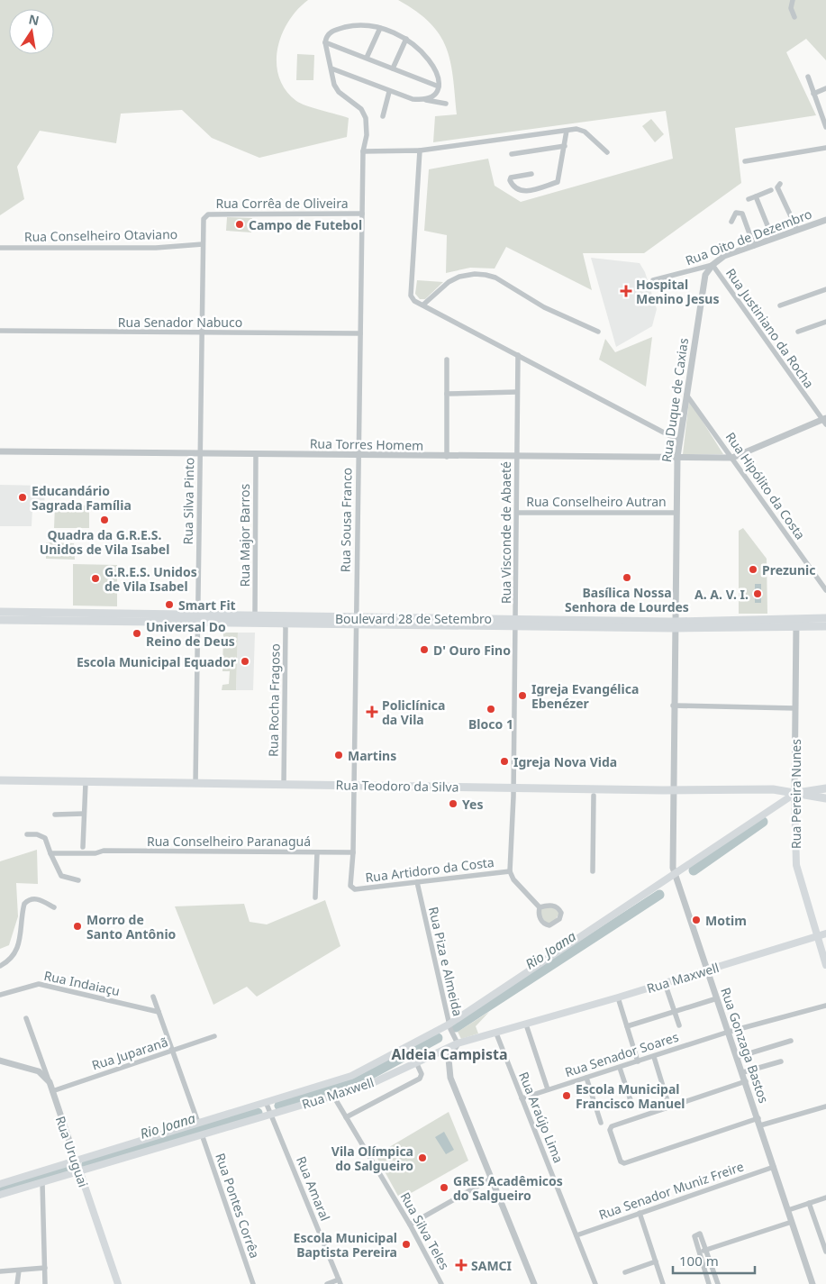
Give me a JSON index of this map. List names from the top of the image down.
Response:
{
  "streets": {
    "main road": [
      "Boulevard 28 de Setembro",
      "Rua Teodoro da Silva",
      "Rua Pereira Nunes",
      "Rua Maxwell",
      "Rua Uruguai"
    ],
    "street": [
      "Rua Corrêa de Oliveira",
      "Rua Conselheiro Otaviano",
      "Rua Oito de Dezembro",
      "Rua Senador Nabuco",
      "Rua Justiniano da Rocha",
      "Rua Duque de Caxias",
      "Rua Torres Homem",
      "Rua Hipólito da Costa",
      "Rua Silva Pinto",
      "Rua Conselheiro Autran",
      "Rua Sousa Franco",
      "Rua Visconde de Abaeté",
      "Rua Major Barros",
      "Rua Rocha Fragoso",
      "Rua Conselheiro Paranaguá",
      "Rua Artidoro da Costa",
      "Rua Piza e Almeida",
      "Rua Indaiaçu",
      "Rua Gonzaga Bastos",
      "Rua Juparanã",
      "Rua Senador Soares",
      "Rua Araújo Lima",
      "Rua Amaral",
      "Rua Senador Muniz Freire",
      "Rua Pontes Corrêa",
      "Rua Silva Teles"
    ]
  },
  "crossings": [
    ["Rua Corrêa de Oliveira", "Rua Silva Pinto"],
    ["Rua Corrêa de Oliveira", "Rua Sousa Franco"],
    ["Rua Conselheiro Otaviano", "Rua Silva Pinto"],
    ["Rua Oito de Dezembro", "Rua Justiniano da Rocha"],
    ["Rua Oito de Dezembro", "Rua Duque de Caxias"],
    ["Rua Senador Nabuco", "Rua Silva Pinto"],
    ["Rua Senador Nabuco", "Rua Sousa Franco"],
    ["Rua Justiniano da Rocha", "Rua Duque de Caxias"],
    ["Rua Duque de Caxias", "Rua Torres Homem"],
    ["Rua Duque de Caxias", "Rua Hipólito da Costa"],
    ["Rua Duque de Caxias", "Rua Conselheiro Autran"],
    ["Rua Duque de Caxias", "Boulevard 28 de Setembro"],
    ["Rua Duque de Caxias", "Rua Gonzaga Bastos"],
    ["Rua Torres Homem", "Rua Hipólito da Costa"],
    ["Rua Torres Homem", "Rua Silva Pinto"],
    ["Rua Torres Homem", "Rua Sousa Franco"],
    ["Rua Torres Homem", "Rua Visconde de Abaeté"],
    ["Rua Torres Homem", "Rua Major Barros"],
    ["Rua Silva Pinto", "Boulevard 28 de Setembro"],
    ["Rua Silva Pinto", "Rua Teodoro da Silva"],
    ["Rua Conselheiro Autran", "Rua Visconde de Abaeté"],
    ["Rua Sousa Franco", "Boulevard 28 de Setembro"],
    ["Rua Sousa Franco", "Rua Teodoro da Silva"],
    ["Rua Sousa Franco", "Rua Conselheiro Paranaguá"],
    ["Rua Sousa Franco", "Rua Artidoro da Costa"],
    ["Rua Visconde de Abaeté", "Boulevard 28 de Setembro"],
    ["Rua Visconde de Abaeté", "Rua Teodoro da Silva"],
    ["Rua Visconde de Abaeté", "Rua Artidoro da Costa"],
    ["Rua Major Barros", "Boulevard 28 de Setembro"],
    ["Boulevard 28 de Setembro", "Rua Rocha Fragoso"],
    ["Boulevard 28 de Setembro", "Rua Pereira Nunes"],
    ["Boulevard 28 de Setembro", "Rua Gonzaga Bastos"],
    ["Rua Rocha Fragoso", "Rua Teodoro da Silva"],
    ["Rua Teodoro da Silva", "Rua Pereira Nunes"],
    ["Rua Teodoro da Silva", "Rua Maxwell"],
    ["Rua Teodoro da Silva", "Rua Gonzaga Bastos"],
    ["Rua Pereira Nunes", "Rua Maxwell"],
    ["Rua Artidoro da Costa", "Rua Piza e Almeida"],
    ["Rua Piza e Almeida", "Rua Maxwell"],
    ["Rua Maxwell", "Rua Gonzaga Bastos"],
    ["Rua Maxwell", "Rua Araújo Lima"],
    ["Rua Maxwell", "Rua Uruguai"],
    ["Rua Maxwell", "Rua Amaral"],
    ["Rua Maxwell", "Rua Pontes Corrêa"],
    ["Rua Maxwell", "Rua Silva Teles"],
    ["Rua Gonzaga Bastos", "Rua Senador Soares"],
    ["Rua Gonzaga Bastos", "Rua Senador Muniz Freire"],
    ["Rua Juparanã", "Rua Uruguai"],
    ["Rua Senador Soares", "Rua Araújo Lima"],
    ["Rua Araújo Lima", "Rua Senador Muniz Freire"]
  ],
  "districts": ["Aldeia Campista"],
  "water": ["Rio Joana"],
  "places": {
    "other": [
      "Campo de Futebol",
      "Educandário Sagrada Família",
      "Quadra da G.R.E.S. Unidos de Vila Isabel",
      "Prezunic",
      "Basílica Nossa Senhora de Lourdes",
      "G.R.E.S. Unidos de Vila Isabel",
      "A. A. V. I.",
      "Smart Fit",
      "Universal Do Reino de Deus",
      "D' Ouro Fino",
      "Escola Municipal Equador",
      "Igreja Evangélica Ebenézer",
      "Bloco 1",
      "Martins",
      "Igreja Nova Vida",
      "Yes",
      "Motim",
      "Morro de Santo Antônio",
      "Escola Municipal Francisco Manuel",
      "Vila Olímpica do Salgueiro",
      "GRES Acadêmicos do Salgueiro",
      "Escola Municipal Baptista Pereira"
    ],
    "health": ["Hospital Menino Jesus", "Policlínica da Vila", "SAMCI"]
  },
  "scale_bar": "100 m",
  "north": "top"
}
